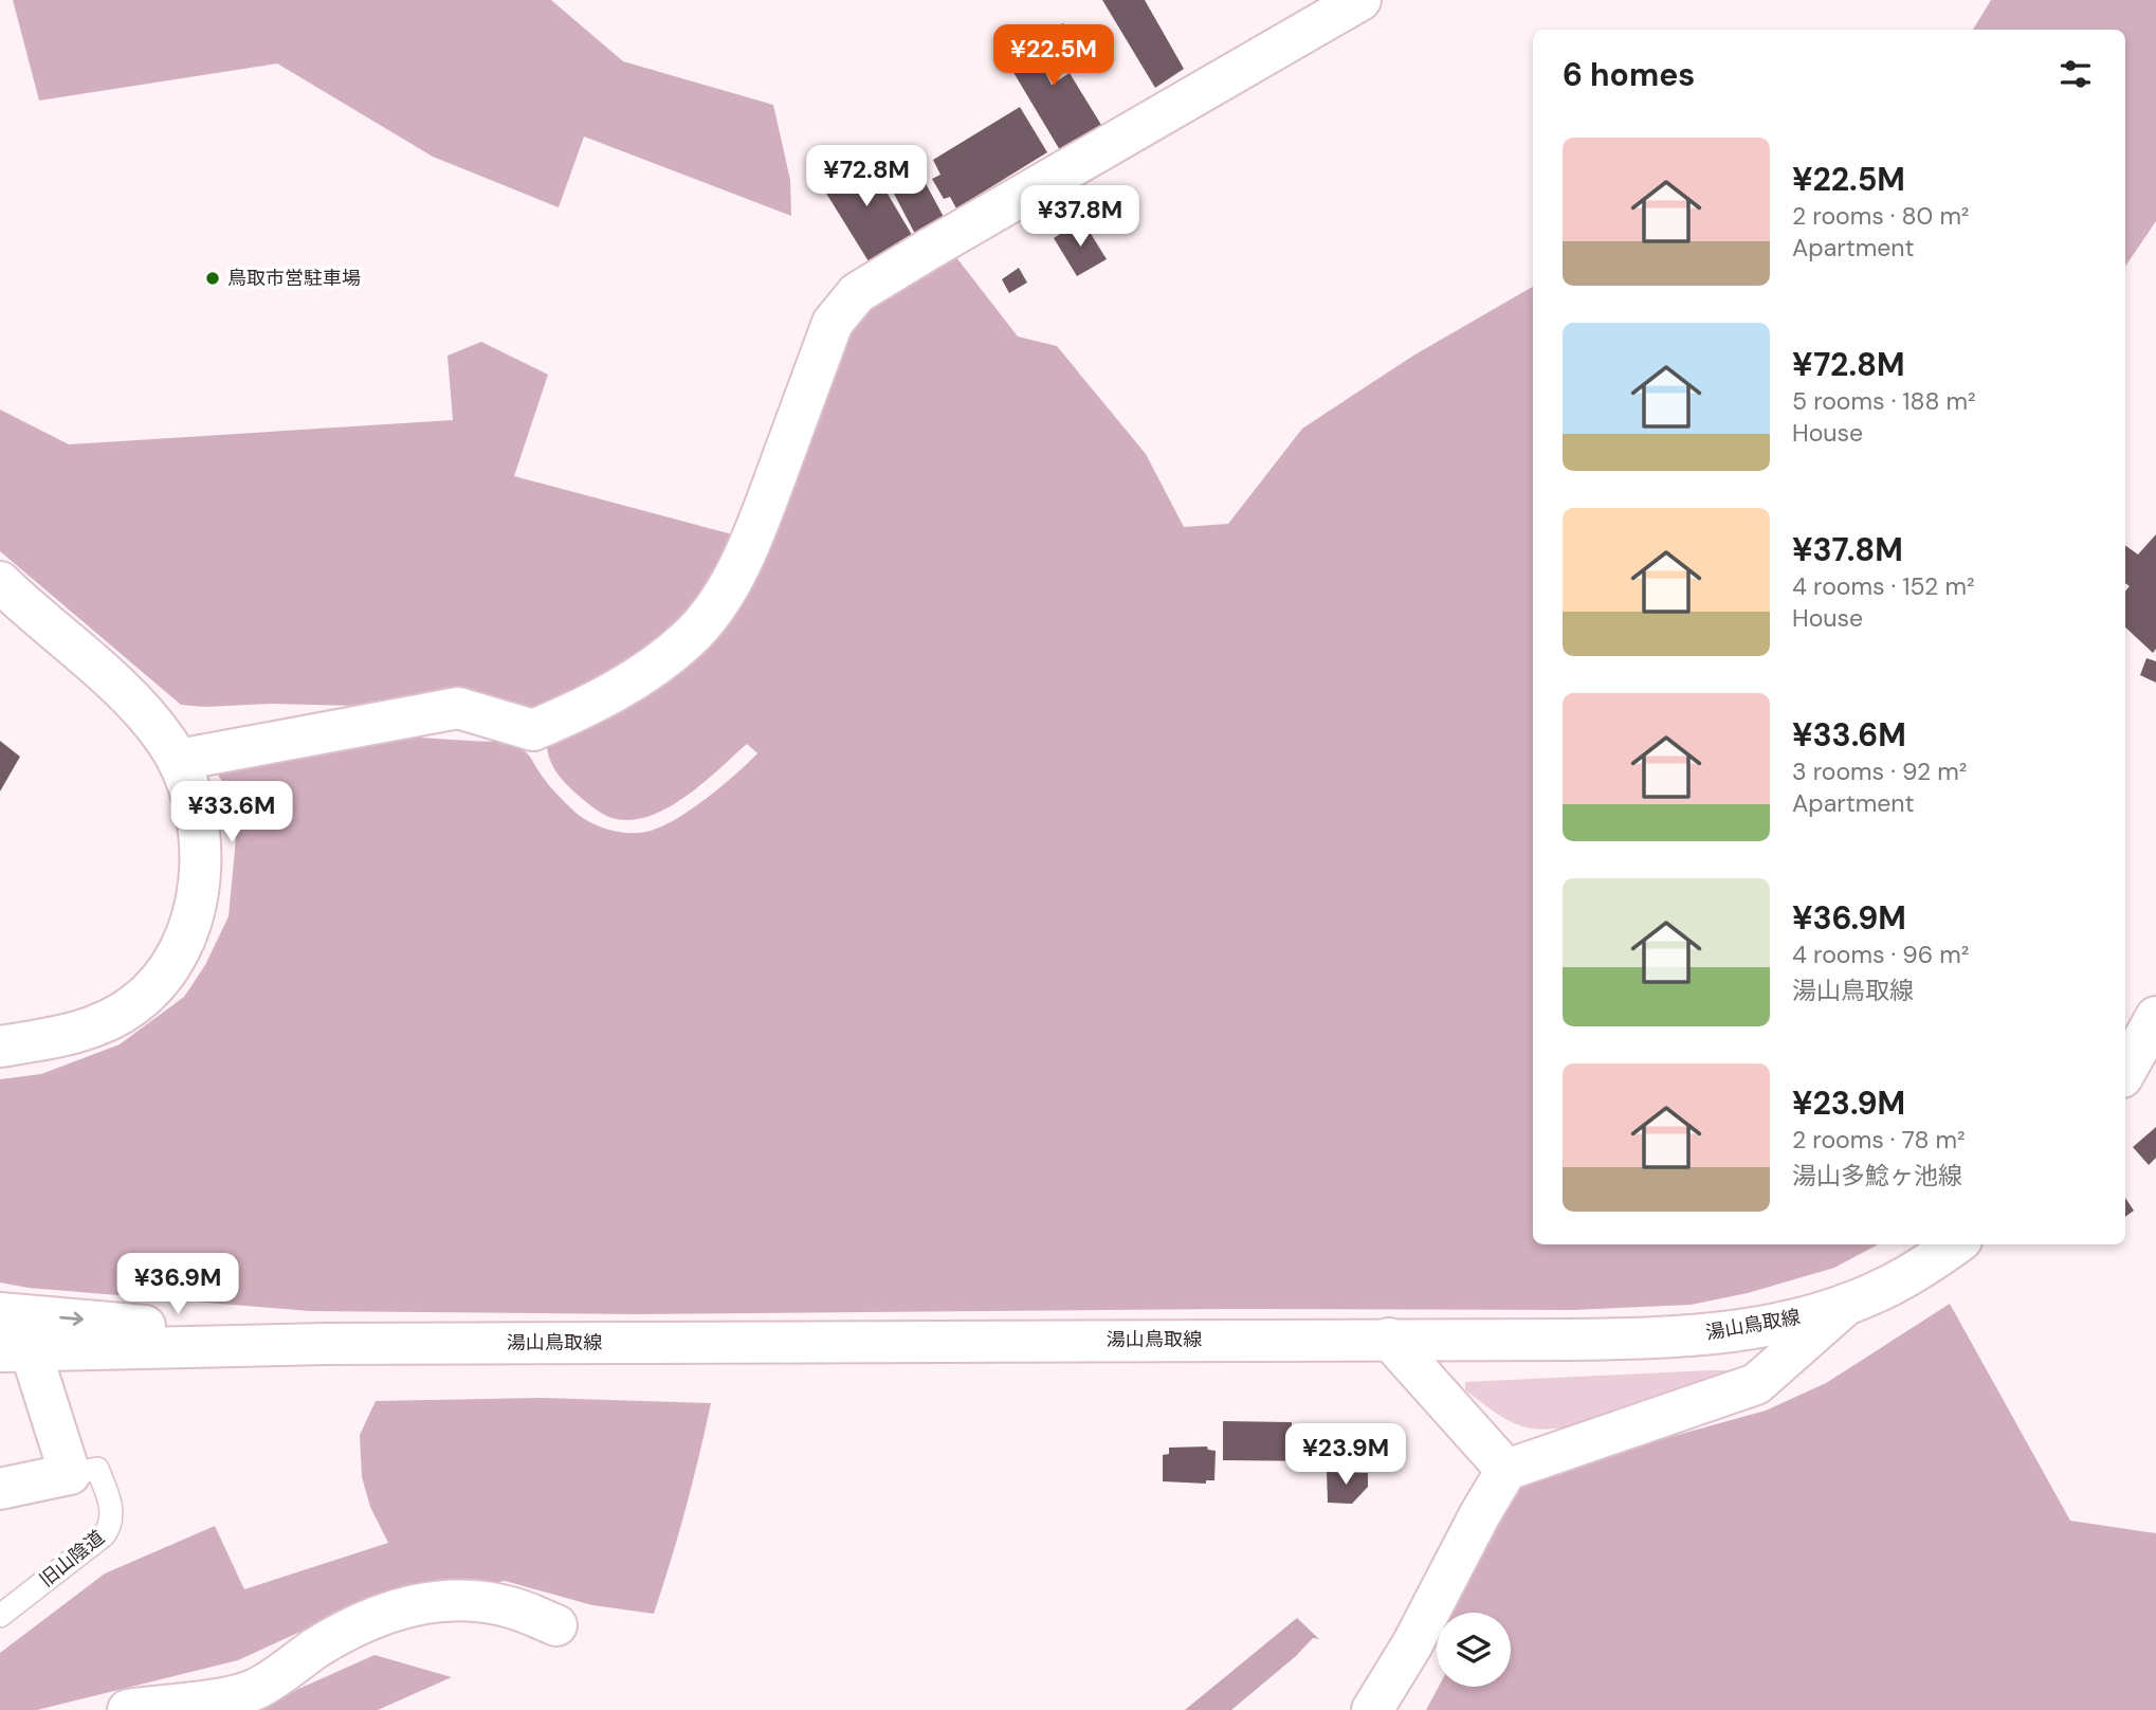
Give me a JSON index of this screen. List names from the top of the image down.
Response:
{
  "streets": {
    "street": ["湯山鳥取線"],
    "lane": ["旧山陰道"]
  },
  "places": ["鳥取市営駐車場"],
  "page": {
    "price": [
      "¥22.5M",
      "¥72.8M",
      "¥37.8M",
      "¥33.6M",
      "¥36.9M",
      "¥23.9M"
    ],
    "heading": "6 homes",
    "list": [
      {
        "name": "¥22.5M",
        "note": "2 rooms · 80 m² · Apartment"
      },
      {
        "name": "¥72.8M",
        "note": "5 rooms · 188 m² · House"
      },
      {
        "name": "¥37.8M",
        "note": "4 rooms · 152 m² · House"
      },
      {
        "name": "¥33.6M",
        "note": "3 rooms · 92 m² · Apartment"
      },
      {
        "name": "¥36.9M",
        "note": "4 rooms · 96 m² · 湯山鳥取線"
      },
      {
        "name": "¥23.9M",
        "note": "2 rooms · 78 m² · 湯山多鯰ヶ池線"
      }
    ]
  }
}
